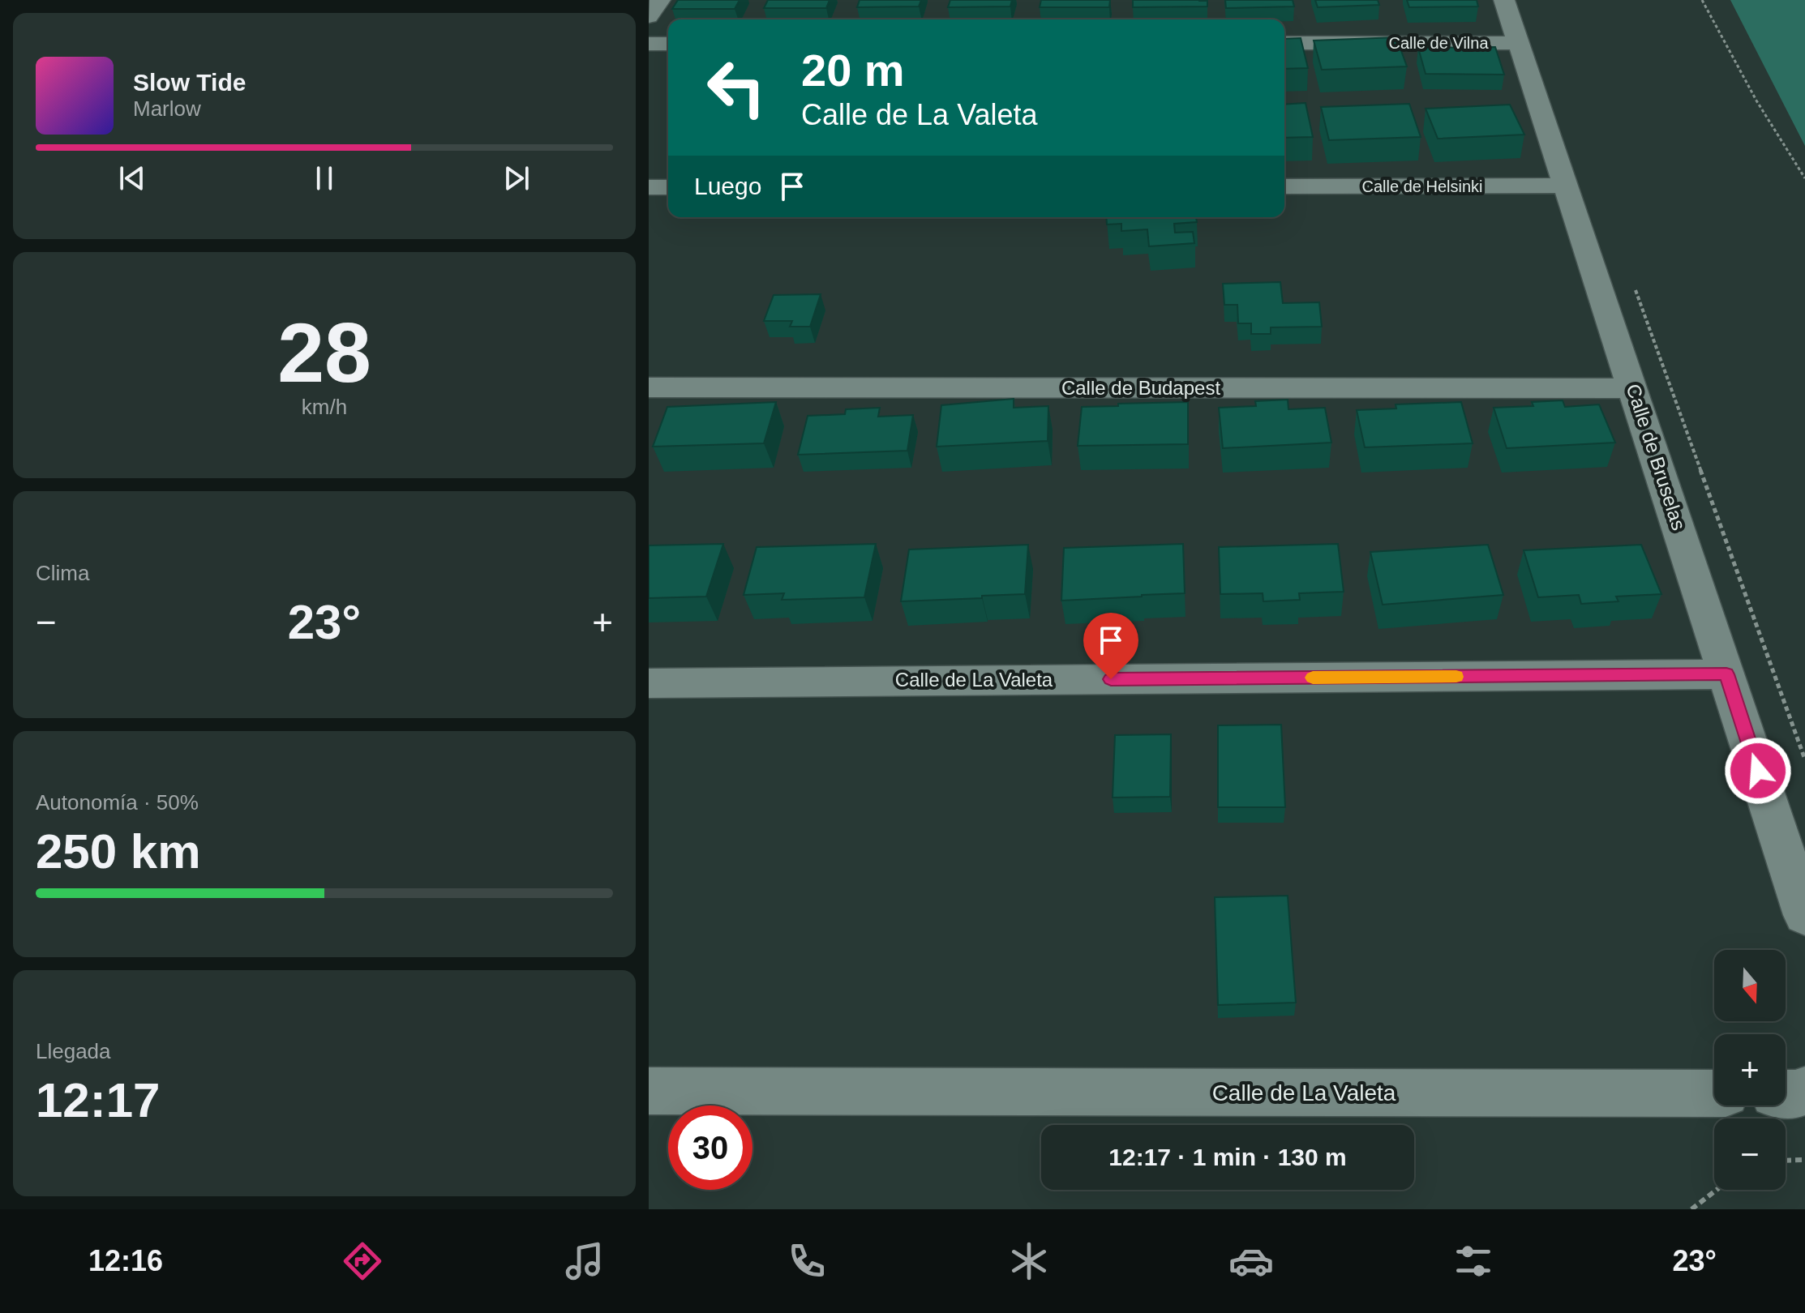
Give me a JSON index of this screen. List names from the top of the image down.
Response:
{
  "streets": {
    "street": [
      "Calle de Vilna",
      "Calle de Helsinki",
      "Calle de Budapest",
      "Calle de Bruselas",
      "Calle de La Valeta"
    ]
  },
  "crossings": [
    ["Calle de Vilna", "Calle de Bruselas"],
    ["Calle de Helsinki", "Calle de Bruselas"],
    ["Calle de Budapest", "Calle de Bruselas"],
    ["Calle de Bruselas", "Calle de La Valeta"]
  ],
  "north": "bottom",
  "page": {
    "turn": ["20 m", "Calle de La Valeta"],
    "song": ["Slow Tide", "Marlow"],
    "then": "Luego",
    "tile": [
      ["28", "km/h"],
      "Clima",
      ["Autonomía · 50%", "250 km"],
      ["Llegada", "12:17"]
    ],
    "heat": ["−", "23°", "+"],
    "map_buttons": ["+", "−"],
    "limit": "30",
    "trip": "12:17 · 1 min · 130 m",
    "tabs": ["12:16", "23°"]
  }
}
